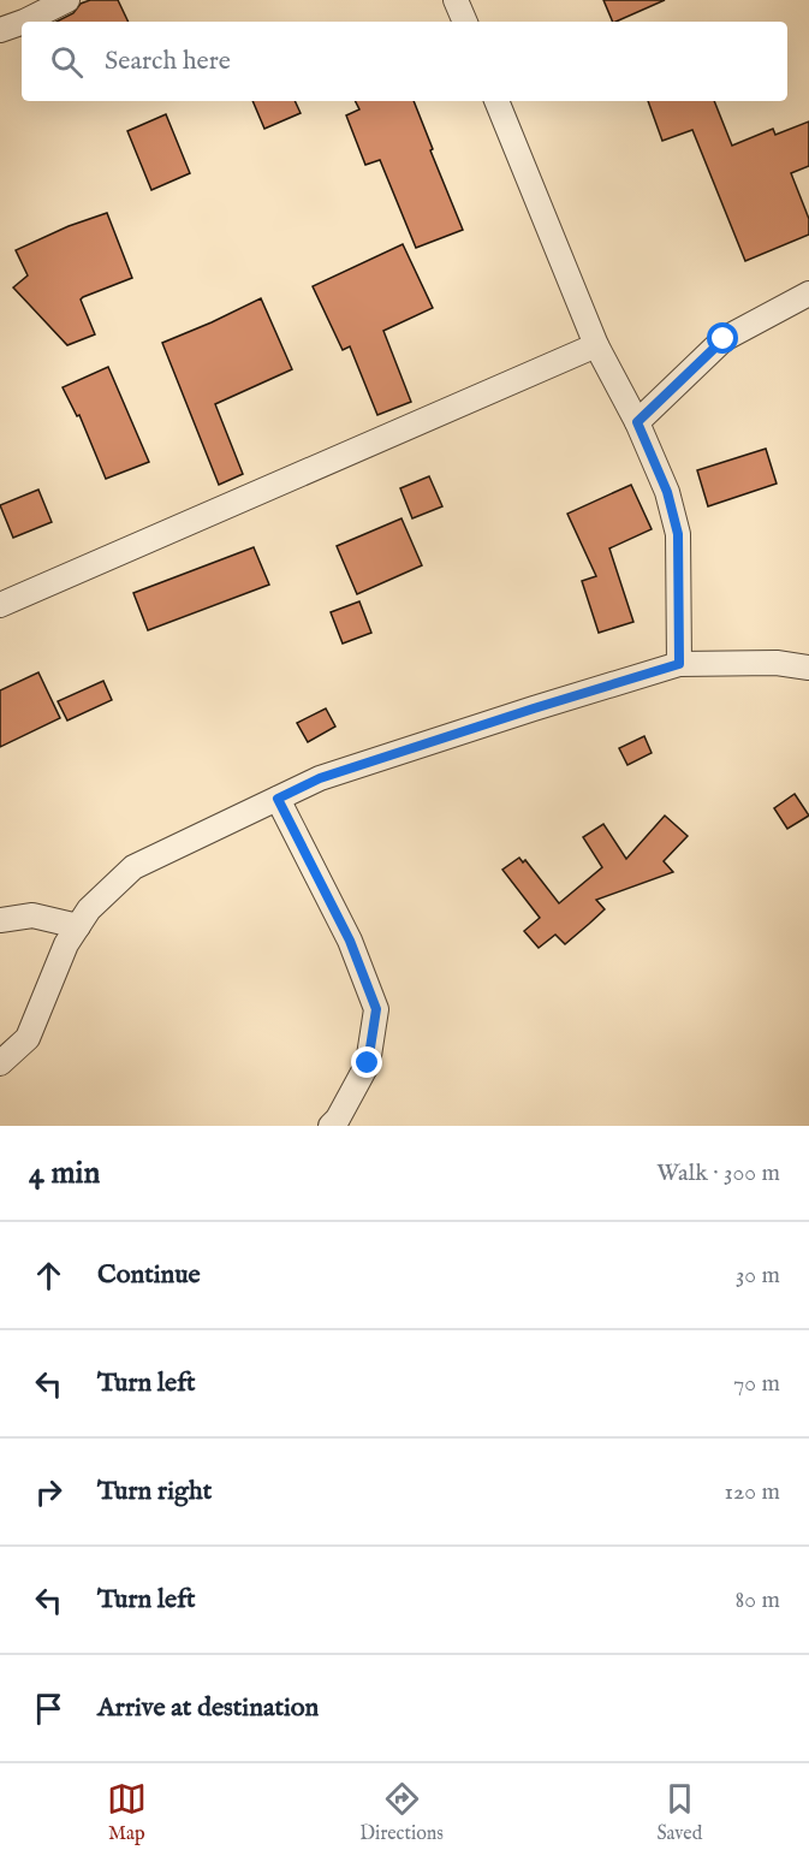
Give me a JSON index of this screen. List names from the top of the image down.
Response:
{
  "page": {
    "search": "Search here",
    "heading": ["4 min", "Walk · 300 m"],
    "list": [
      ["Continue", "30 m"],
      ["Turn left", "70 m"],
      ["Turn right", "120 m"],
      ["Turn left", "80 m"],
      "Arrive at destination"
    ],
    "nav": ["Map", "Directions", "Saved"]
  }
}
